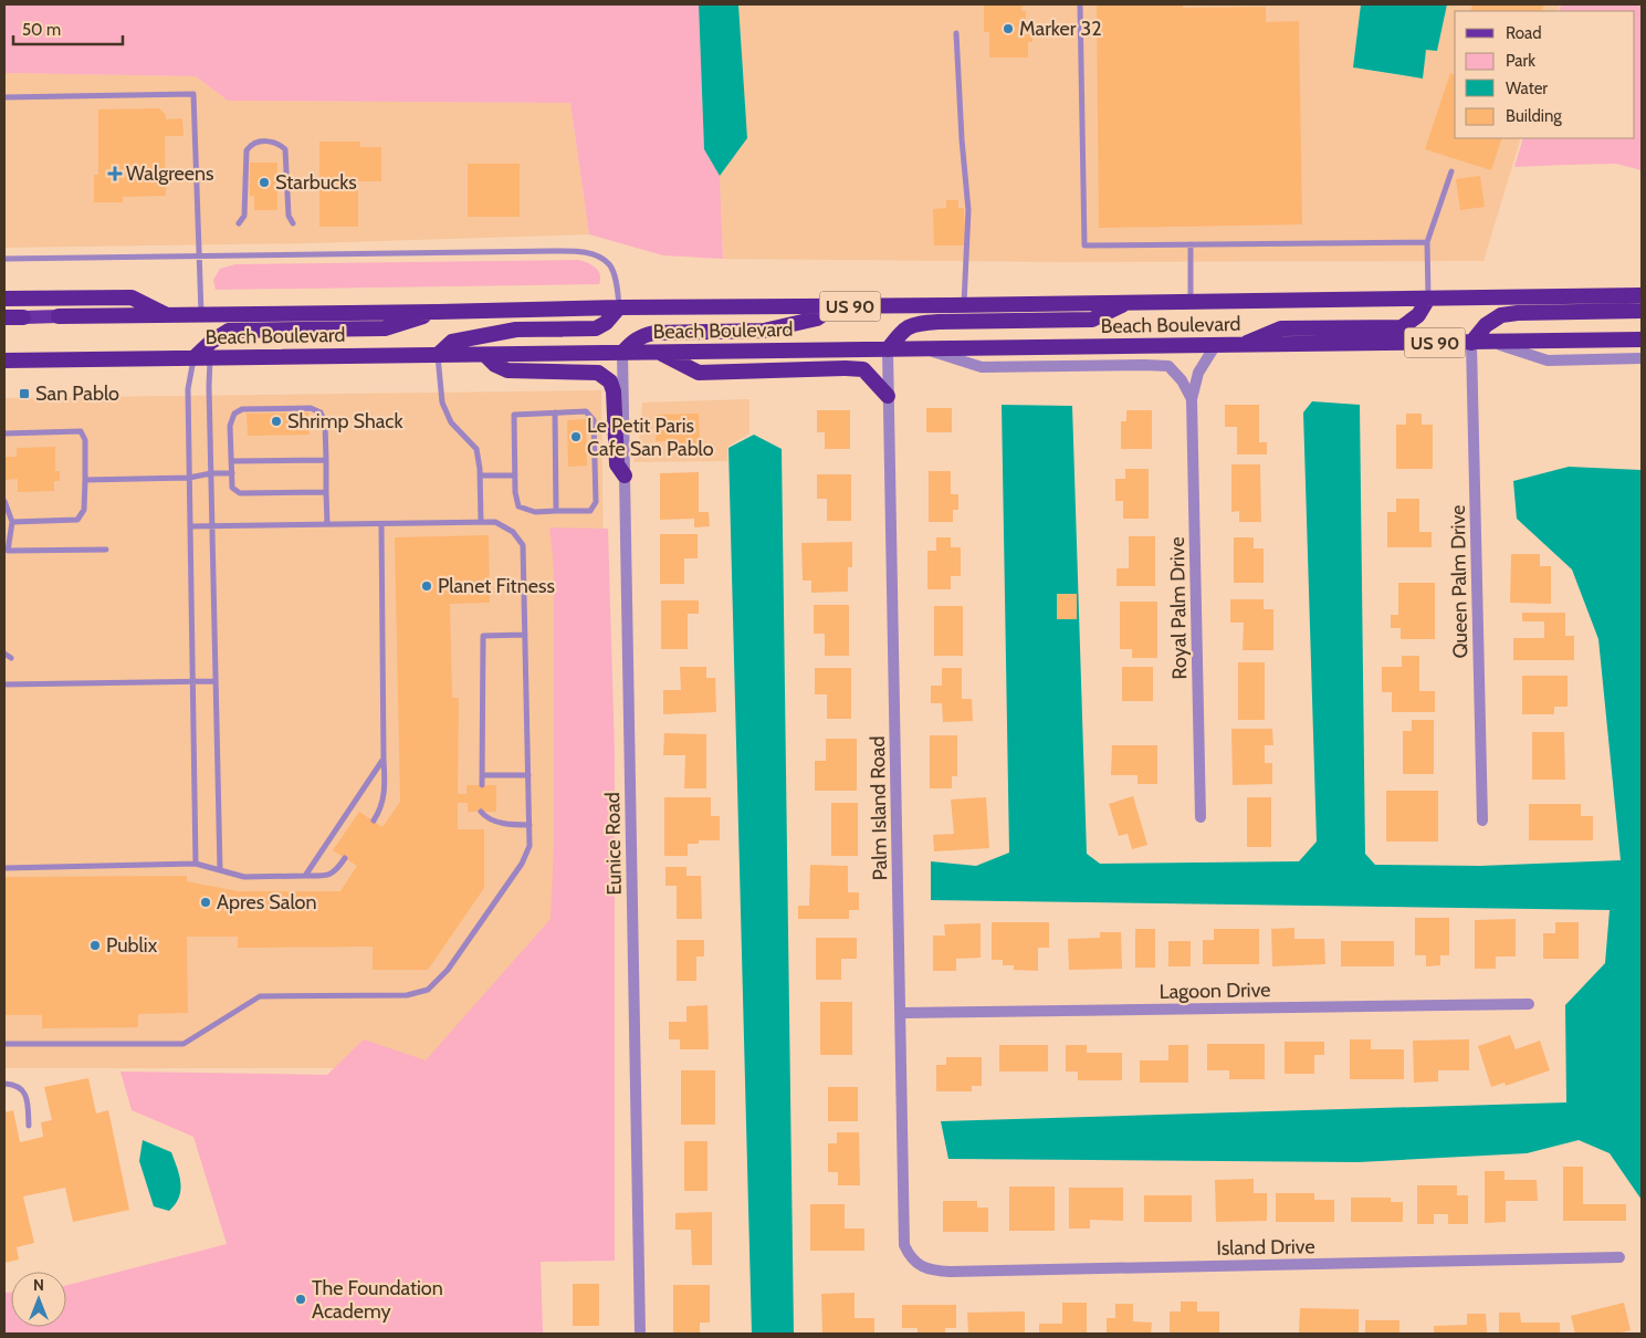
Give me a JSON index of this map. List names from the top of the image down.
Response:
{
  "streets": {
    "highway": ["US 90", "Beach Boulevard"],
    "street": [
      "Queen Palm Drive",
      "Royal Palm Drive",
      "Palm Island Road",
      "Eunice Road",
      "Lagoon Drive",
      "Island Drive"
    ]
  },
  "crossings": [
    ["Beach Boulevard", "Queen Palm Drive"],
    ["Beach Boulevard", "Royal Palm Drive"],
    ["Beach Boulevard", "Palm Island Road"],
    ["Beach Boulevard", "Eunice Road"],
    ["Palm Island Road", "Lagoon Drive"],
    ["Palm Island Road", "Island Drive"]
  ],
  "places": {
    "other": [
      "Marker 32",
      "Starbucks",
      "Shrimp Shack",
      "Le Petit Paris Cafe San Pablo",
      "Planet Fitness",
      "Apres Salon",
      "Publix",
      "The Foundation Academy"
    ],
    "health": ["Walgreens"],
    "transit": ["San Pablo"]
  },
  "legend": [
    "Road",
    "Park",
    "Water",
    "Building"
  ],
  "scale_bar": "50 m",
  "north": "top"
}
